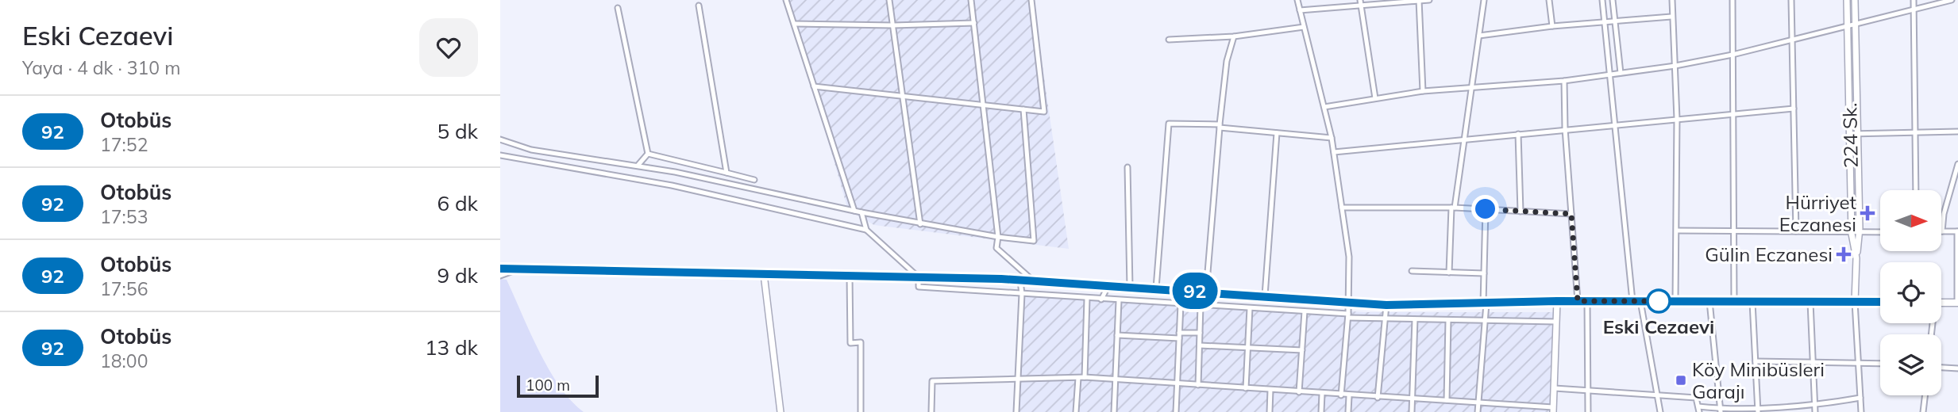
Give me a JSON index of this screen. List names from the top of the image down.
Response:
{
  "streets": {
    "street": ["224 Sk."]
  },
  "places": {
    "health": ["Hürriyet Eczanesi", "Gülin Eczanesi"],
    "other": ["Eski Cezaevi"],
    "transit": ["Köy Minibüsleri Garajı"]
  },
  "lines": ["bus line 92"],
  "scale_bar": "100 m",
  "north": "right",
  "page": {
    "heading": ["Eski Cezaevi", "Yaya · 4 dk · 310 m"],
    "on_map": "92",
    "list": [
      {
        "mark": "92",
        "name": "Otobüs",
        "note": "17:52",
        "value": "5 dk"
      },
      {
        "mark": "92",
        "name": "Otobüs",
        "note": "17:53",
        "value": "6 dk"
      },
      {
        "mark": "92",
        "name": "Otobüs",
        "note": "17:56",
        "value": "9 dk"
      },
      {
        "mark": "92",
        "name": "Otobüs",
        "note": "18:00",
        "value": "13 dk"
      }
    ],
    "scale": "100 m"
  }
}
